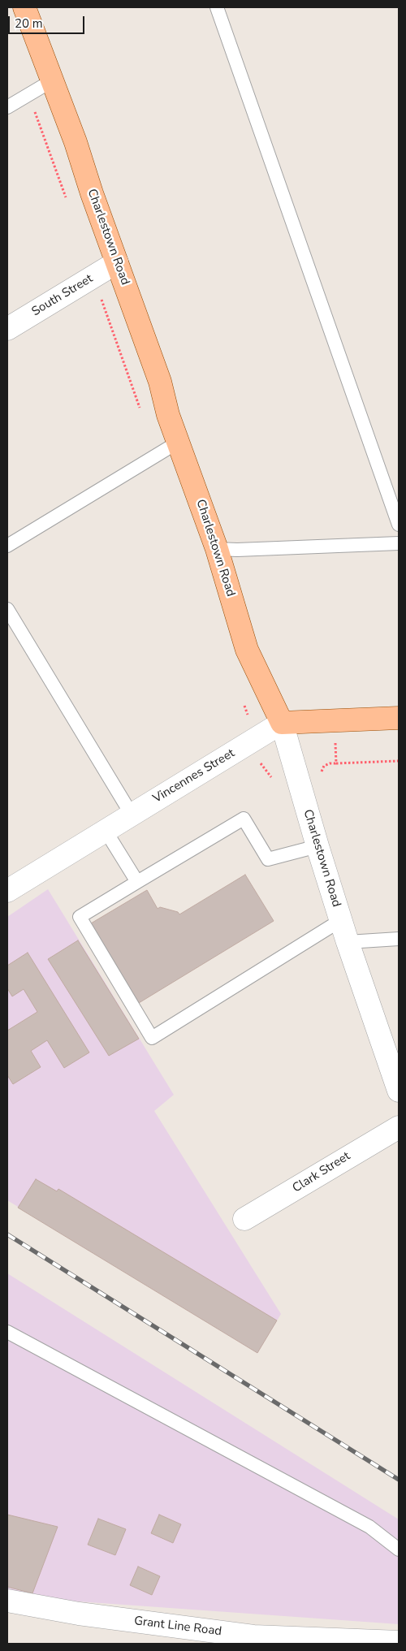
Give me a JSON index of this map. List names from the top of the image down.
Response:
{
  "streets": {
    "main road": ["Charlestown Road", "Vincennes Street"],
    "street": ["South Street", "Clark Street", "Grant Line Road"]
  },
  "crossings": [
    ["Charlestown Road", "South Street"],
    ["Charlestown Road", "Vincennes Street"]
  ],
  "scale_bar": "20 m"
}
